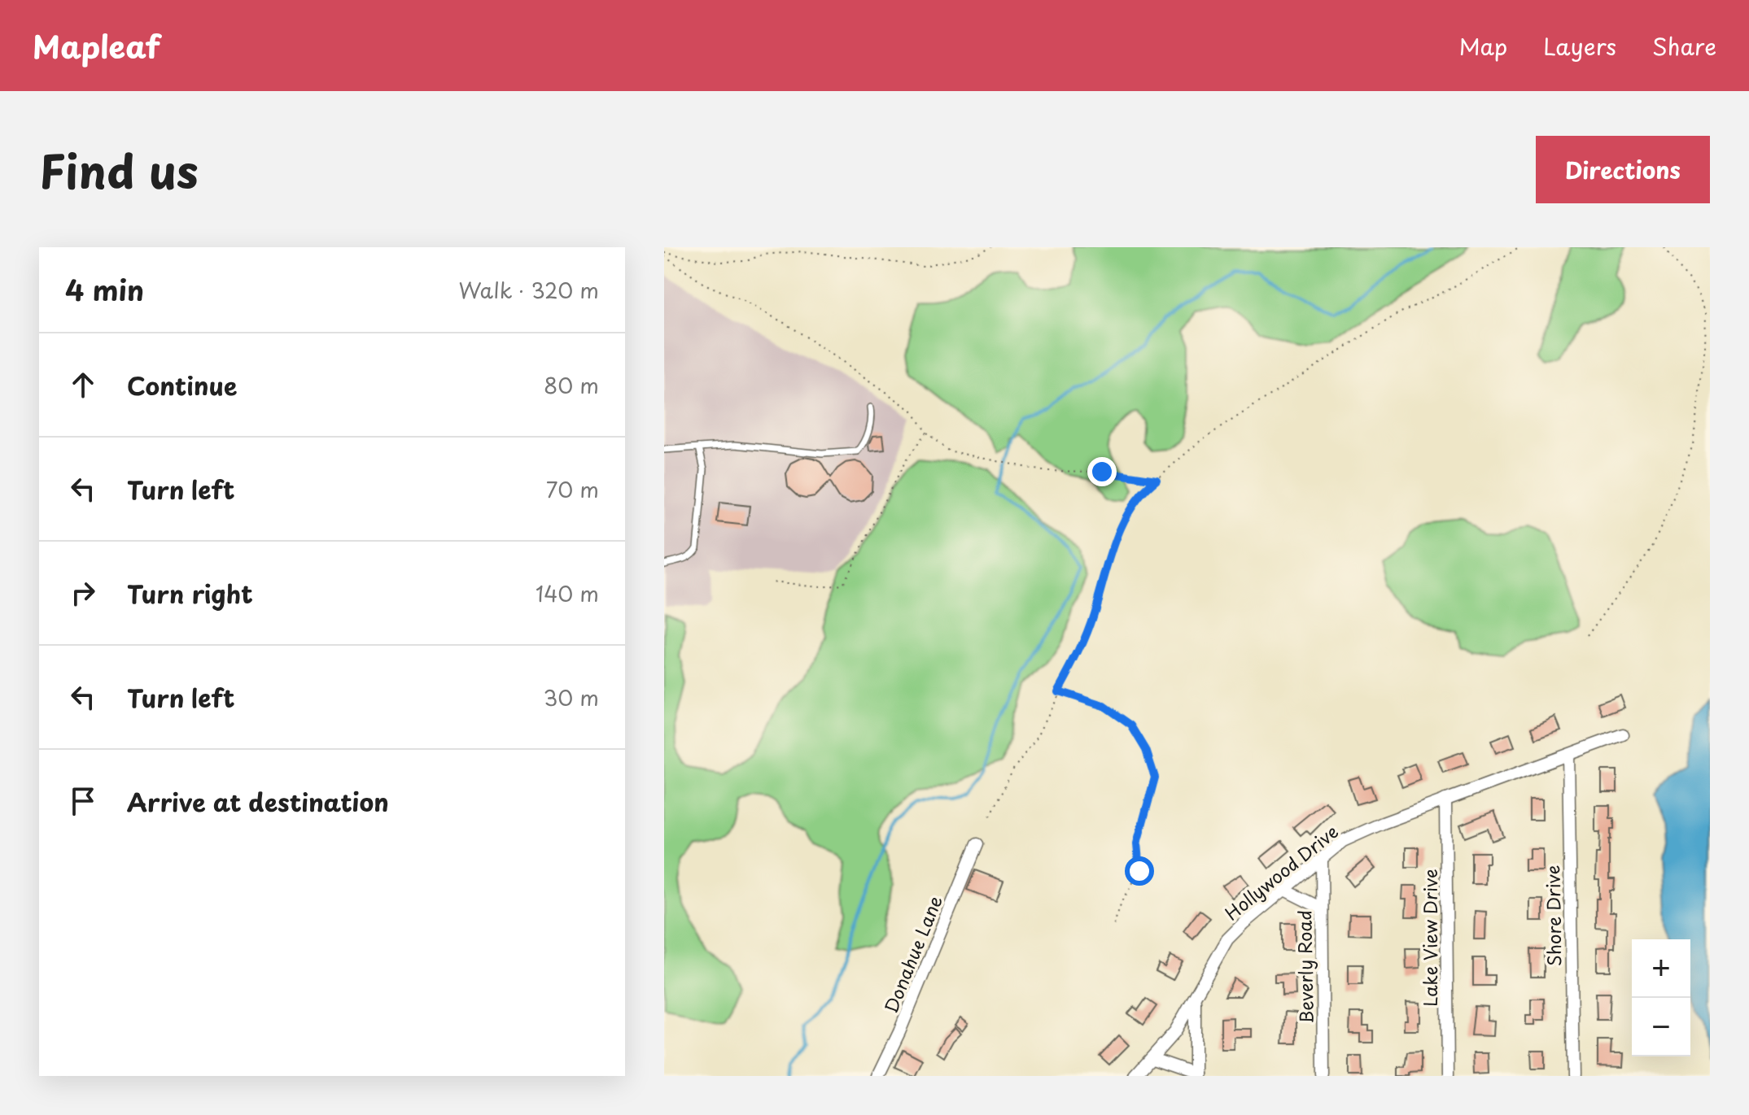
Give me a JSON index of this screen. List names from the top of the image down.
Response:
{
  "streets": {
    "street": [
      "Hollywood Drive",
      "Shore Drive",
      "Lake View Drive",
      "Donahue Lane",
      "Beverly Road"
    ]
  },
  "crossings": [
    ["Hollywood Drive", "Shore Drive"],
    ["Hollywood Drive", "Lake View Drive"],
    ["Hollywood Drive", "Beverly Road"]
  ],
  "page": {
    "header": "Mapleaf",
    "nav": ["Map", "Layers", "Share"],
    "title": "Find us",
    "buttons": "Directions",
    "heading": ["4 min", "Walk · 320 m"],
    "list": [
      ["Continue", "80 m"],
      ["Turn left", "70 m"],
      ["Turn right", "140 m"],
      ["Turn left", "30 m"],
      "Arrive at destination"
    ],
    "map_buttons": ["+", "−"]
  }
}
